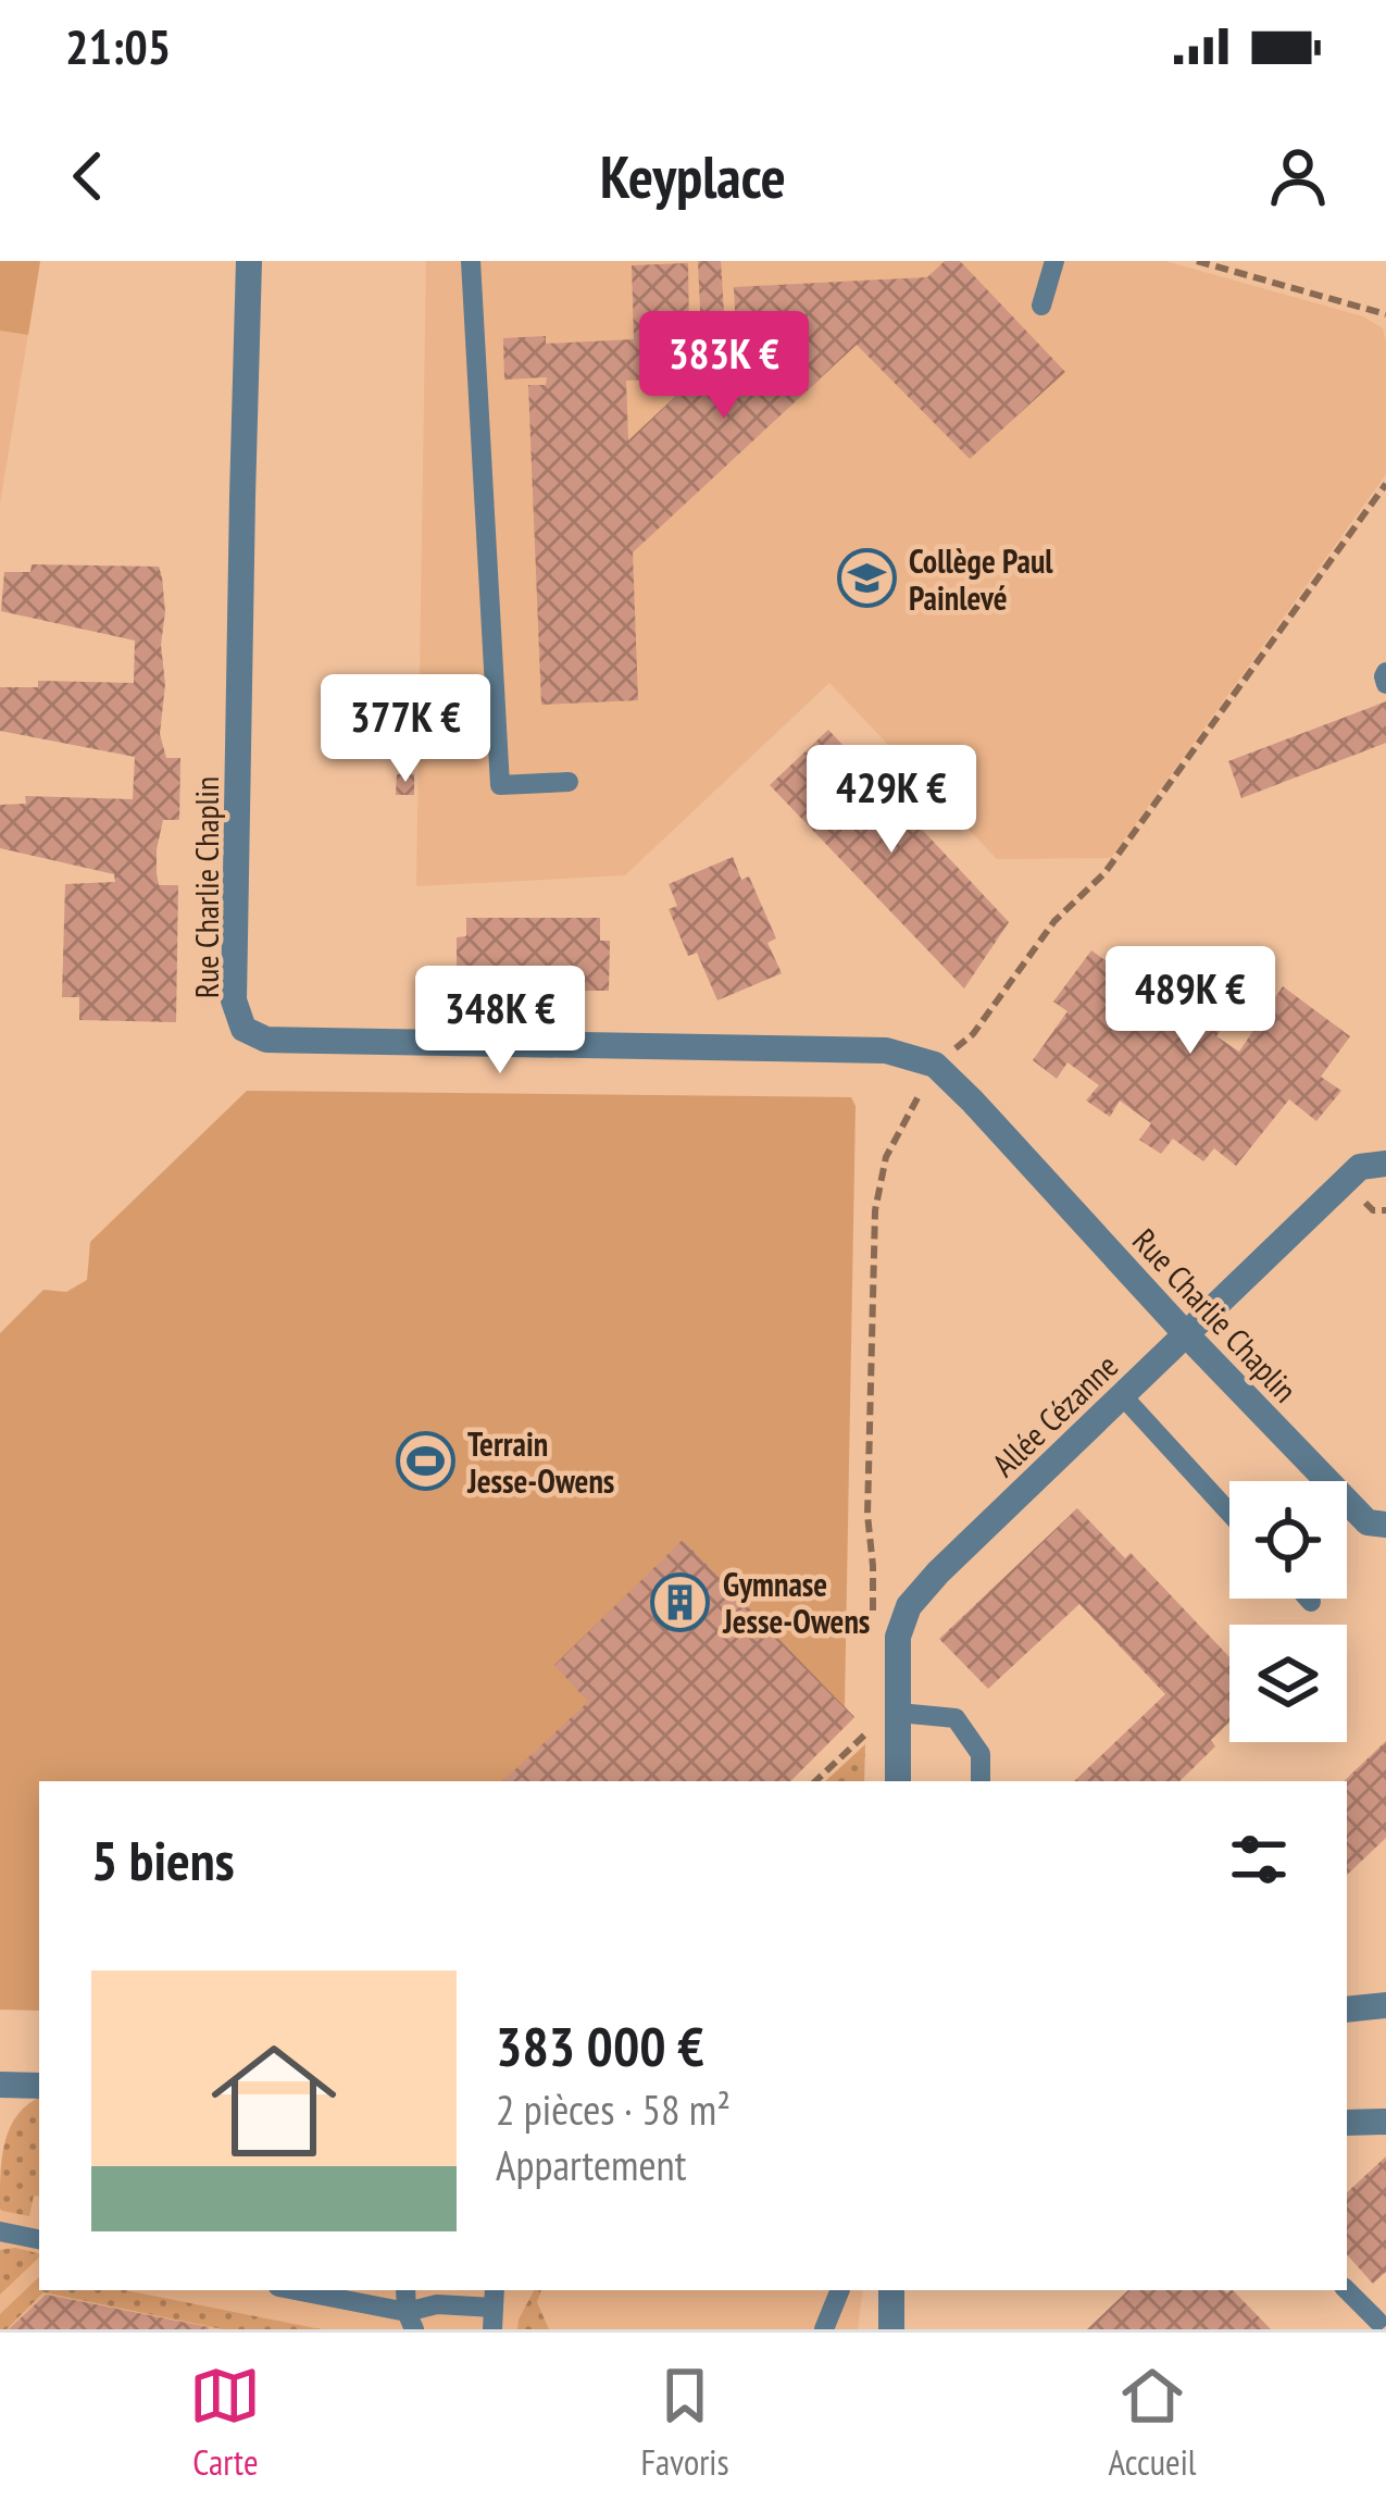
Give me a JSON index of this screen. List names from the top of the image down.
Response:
{
  "streets": {
    "street": ["Rue Charlie Chaplin", "Allée Cézanne"]
  },
  "crossings": [
    ["Rue Charlie Chaplin", "Allée Cézanne"]
  ],
  "places": {
    "school or university": ["Collège Paul Painlevé"],
    "sports": ["Terrain Jesse-Owens"],
    "building": ["Gymnase Jesse-Owens"]
  },
  "page": {
    "status": "21:05",
    "header": "Keyplace",
    "price": [
      "383K €",
      "377K €",
      "429K €",
      "489K €",
      "348K €"
    ],
    "heading": "5 biens",
    "list": [
      {
        "name": "383 000 €",
        "note": "2 pièces · 58 m² · Appartement"
      }
    ],
    "tabs": ["Carte", "Favoris", "Accueil"]
  }
}
